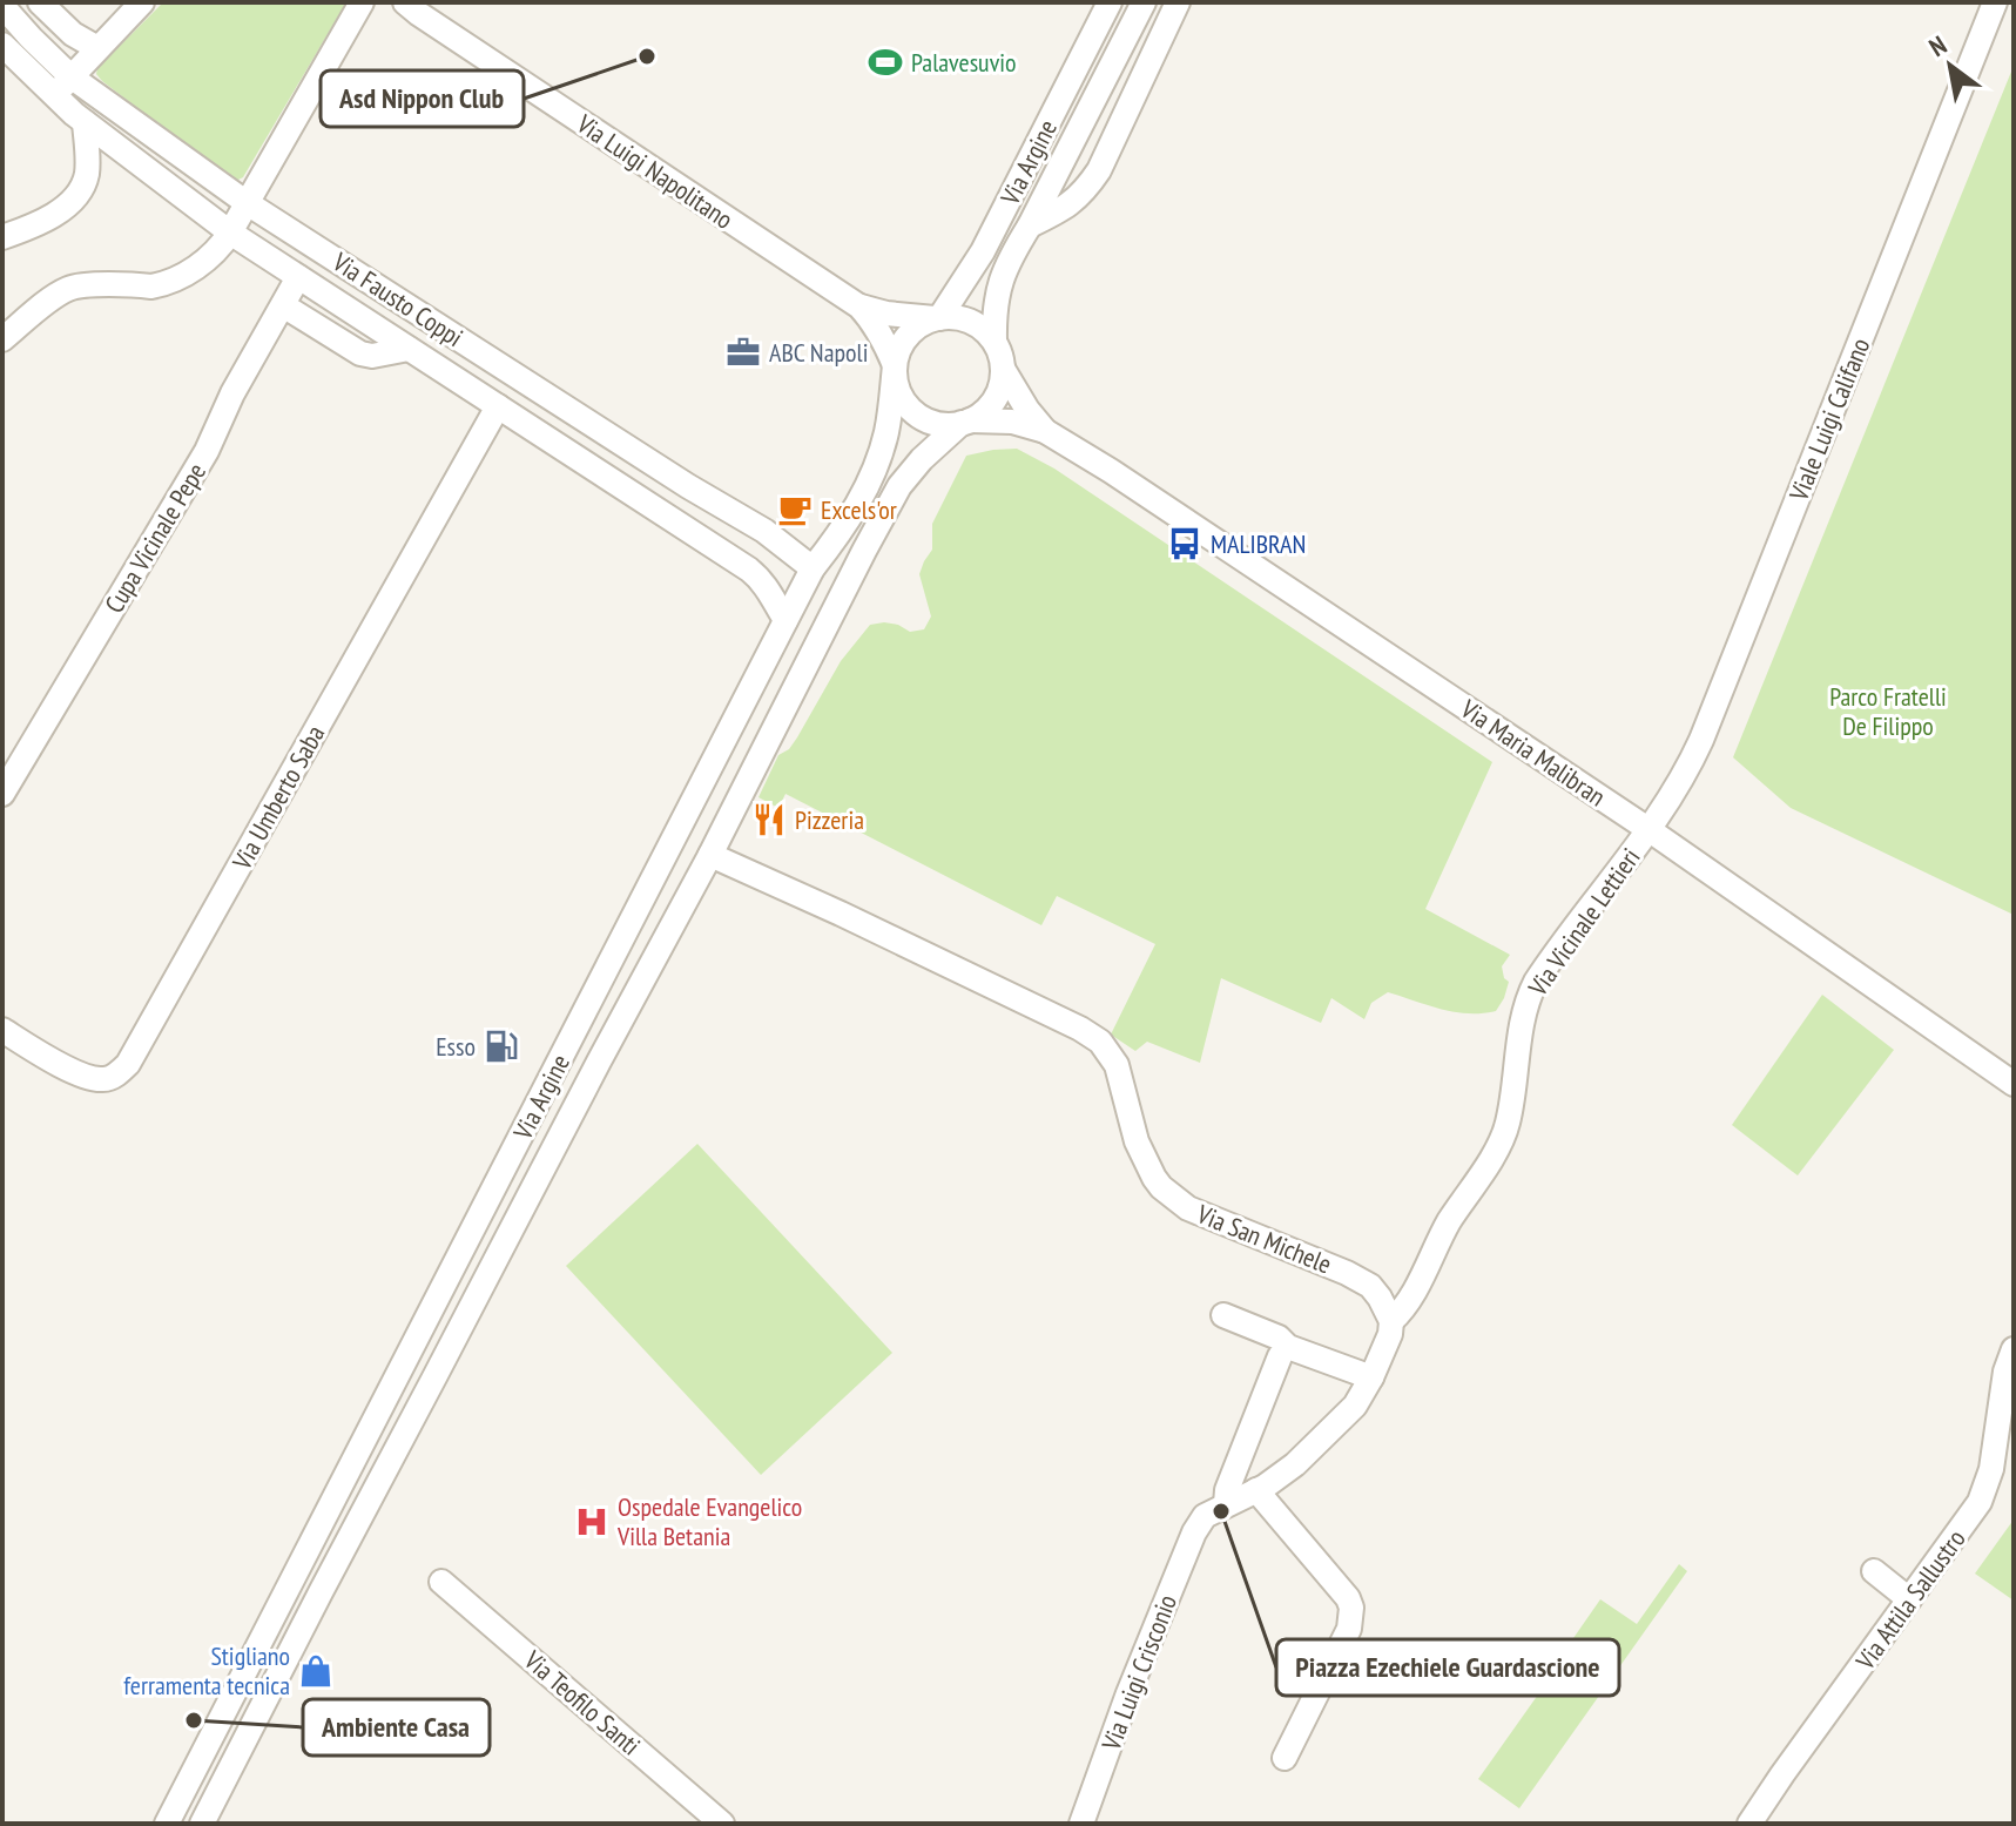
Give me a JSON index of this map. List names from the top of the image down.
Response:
{
  "streets": {
    "street": [
      "Via Argine",
      "Via Luigi Napolitano",
      "Via Fausto Coppi",
      "Viale Luigi Califano",
      "Cupa Vicinale Pepe",
      "Via Maria Malibran",
      "Via Umberto Saba",
      "Via Vicinale Lettieri",
      "Via San Michele",
      "Via Attila Sallustro",
      "Via Luigi Crisconio",
      "Via Teofilo Santi"
    ]
  },
  "crossings": [
    ["Via Argine", "Via Luigi Napolitano"],
    ["Via Argine", "Via Fausto Coppi"],
    ["Via Argine", "Via Maria Malibran"],
    ["Via Argine", "Via San Michele"],
    ["Via Luigi Napolitano", "Via Maria Malibran"],
    ["Via Fausto Coppi", "Cupa Vicinale Pepe"],
    ["Via Fausto Coppi", "Via Umberto Saba"],
    ["Viale Luigi Califano", "Via Maria Malibran"],
    ["Viale Luigi Califano", "Via Vicinale Lettieri"],
    ["Via Maria Malibran", "Via Vicinale Lettieri"],
    ["Via Vicinale Lettieri", "Via San Michele"]
  ],
  "parks": ["Parco Fratelli De Filippo"],
  "places": {
    "other": ["Asd Nippon Club", "Piazza Ezechiele Guardascione", "Ambiente Casa"],
    "sports": ["Palavesuvio"],
    "office": ["ABC Napoli"],
    "cafe": ["Excels'or"],
    "bus stop": ["MALIBRAN"],
    "restaurant": ["Pizzeria"],
    "fuel station": ["Esso"],
    "hospital": ["Ospedale Evangelico Villa Betania"],
    "shop": ["Stigliano ferramenta tecnica"]
  },
  "north": "top left"
}
